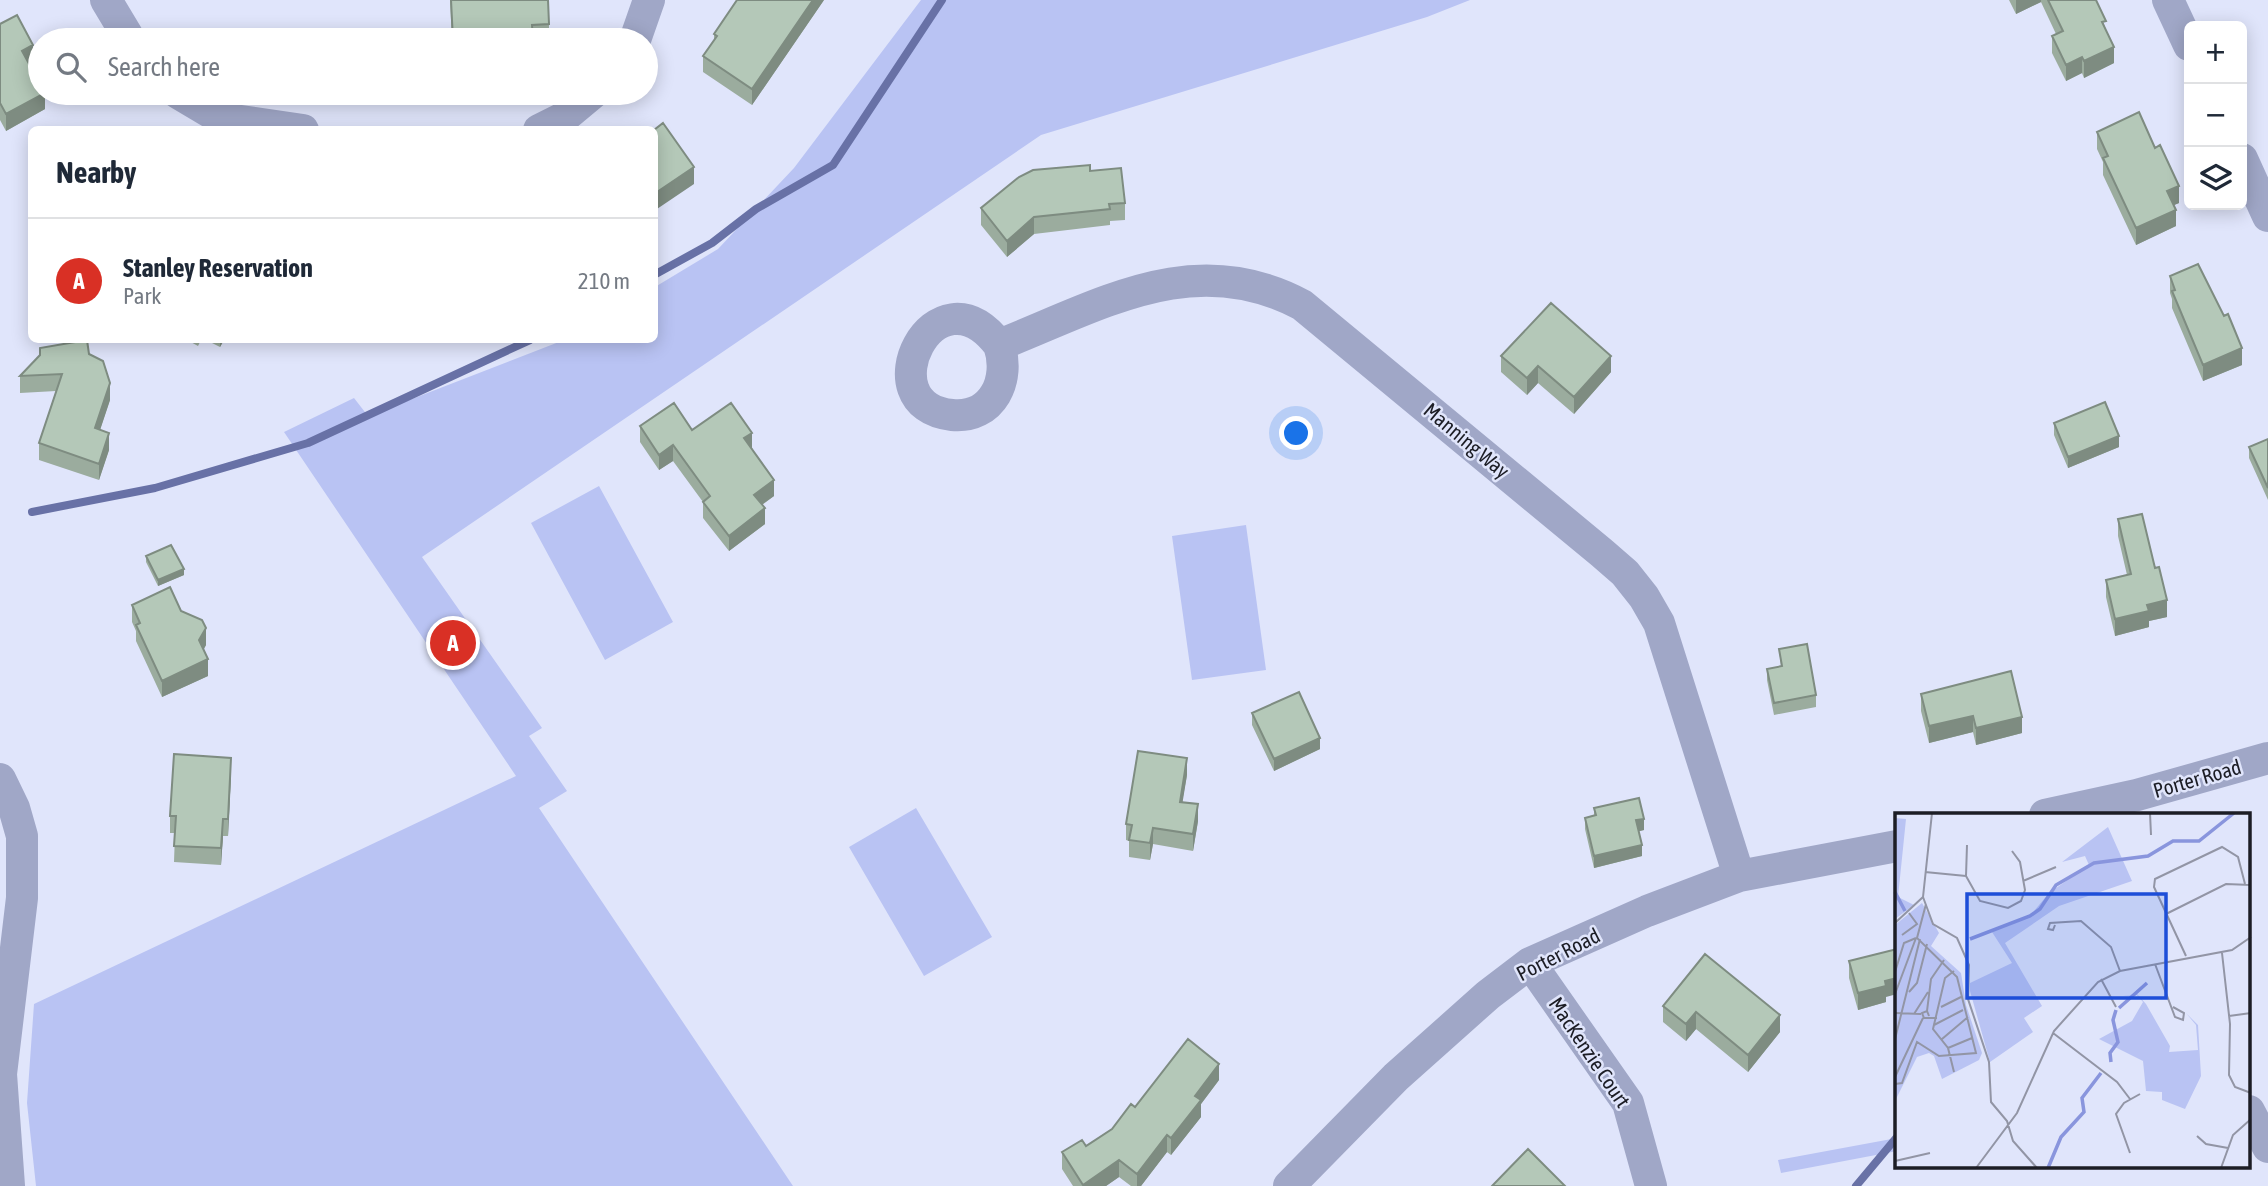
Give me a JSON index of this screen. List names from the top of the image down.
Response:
{
  "streets": {
    "street": ["Manning Way", "Porter Road", "MacKenzie Court"]
  },
  "crossings": [
    ["Manning Way", "Porter Road"],
    ["Porter Road", "MacKenzie Court"]
  ],
  "page": {
    "map_buttons": ["+", "−"],
    "search": "Search here",
    "heading": "Nearby",
    "list": [
      {
        "mark": "A",
        "name": "Stanley Reservation",
        "note": "Park",
        "value": "210 m"
      }
    ],
    "pins": "A"
  }
}
